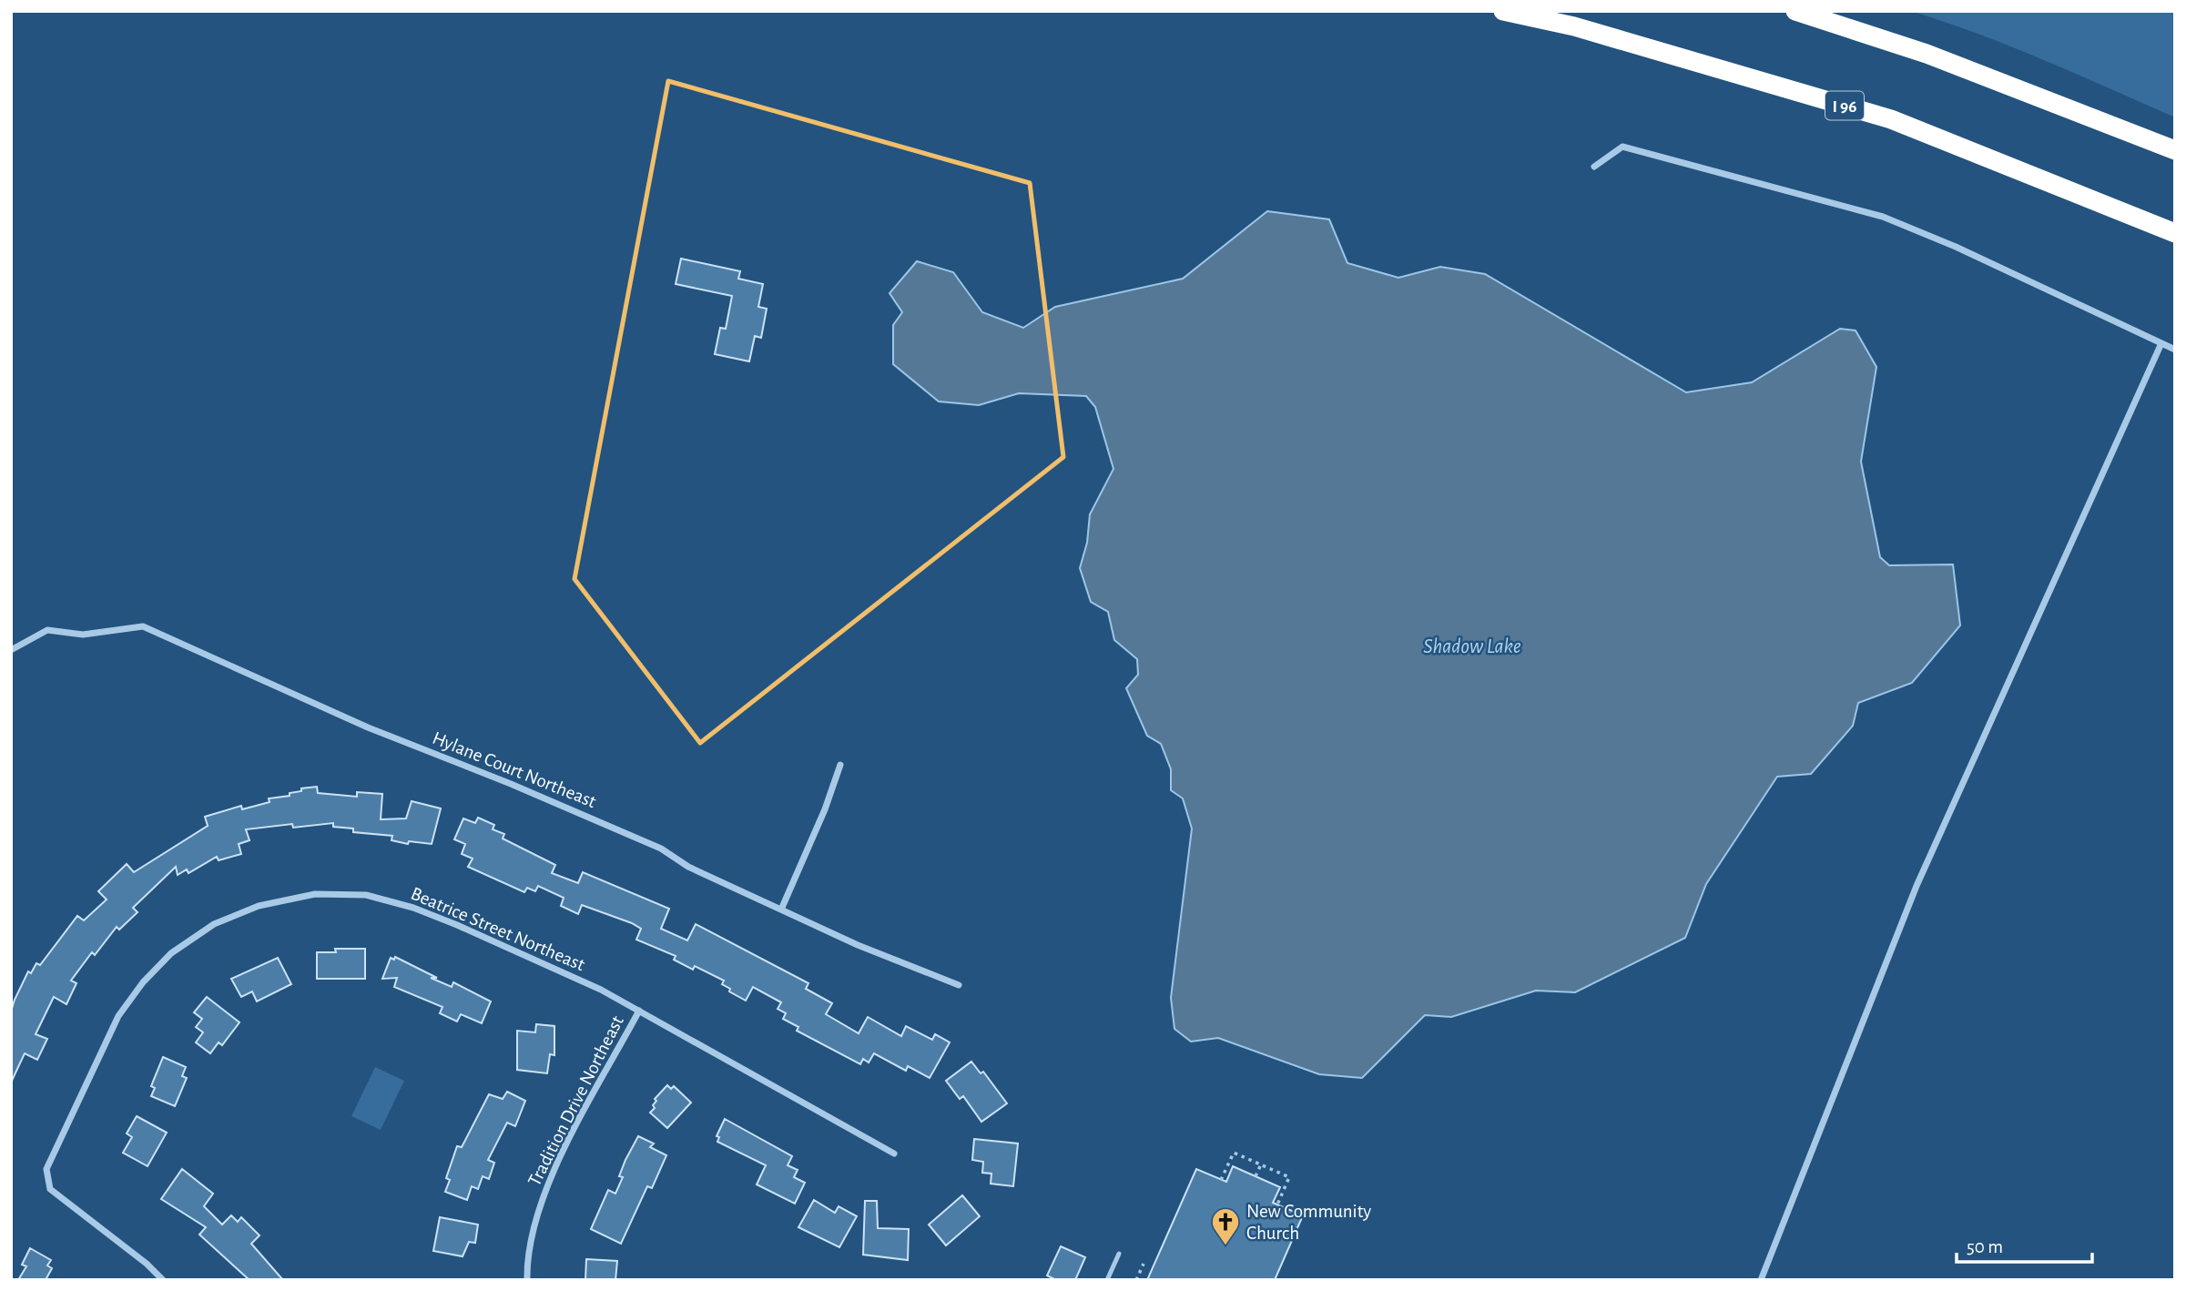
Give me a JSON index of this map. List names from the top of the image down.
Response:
{
  "streets": {
    "highway": ["I 96"],
    "street": ["Hylane Court Northeast", "Beatrice Street Northeast", "Tradition Drive Northeast"]
  },
  "crossings": [
    ["Beatrice Street Northeast", "Tradition Drive Northeast"]
  ],
  "water": ["Shadow Lake"],
  "places": {
    "church": ["New Community Church"]
  },
  "scale_bar": "50 m"
}
